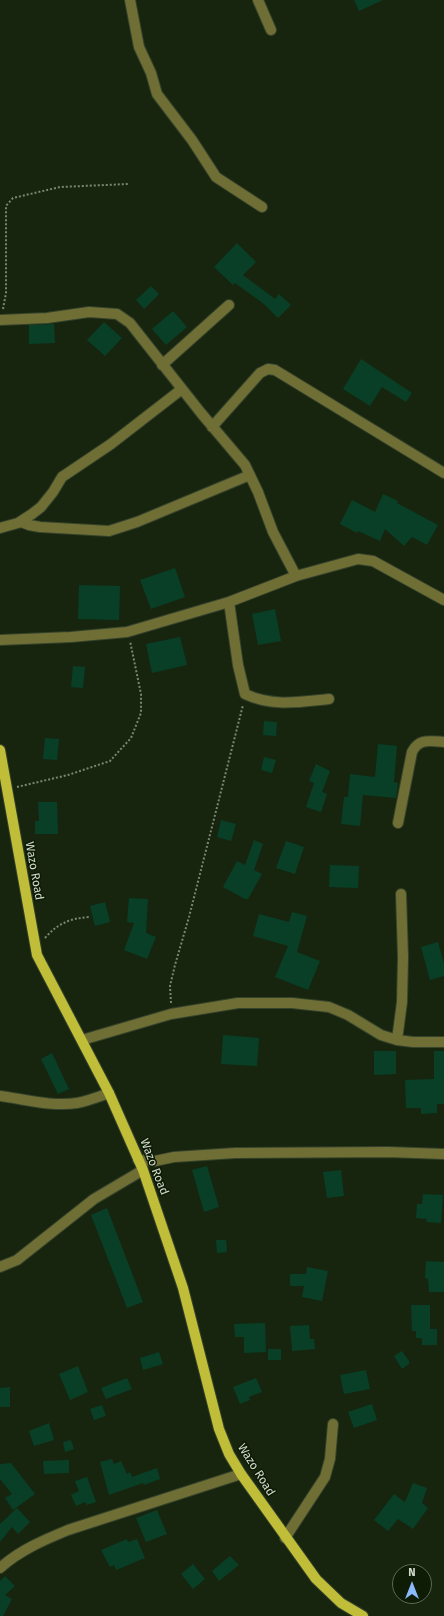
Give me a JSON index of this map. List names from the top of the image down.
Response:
{
  "streets": {
    "main road": ["Wazo Road"]
  },
  "north": "top"
}
